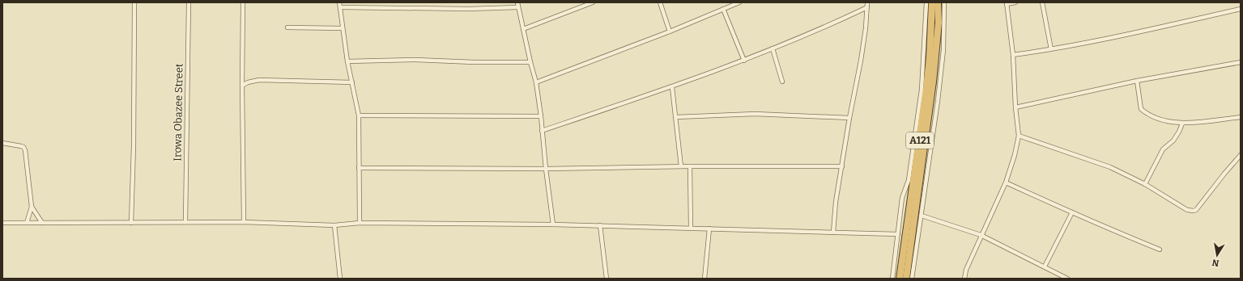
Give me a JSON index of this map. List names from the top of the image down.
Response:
{
  "streets": {
    "highway": ["A121"],
    "street": ["Irowa Obazee Street"]
  },
  "north": "bottom"
}
